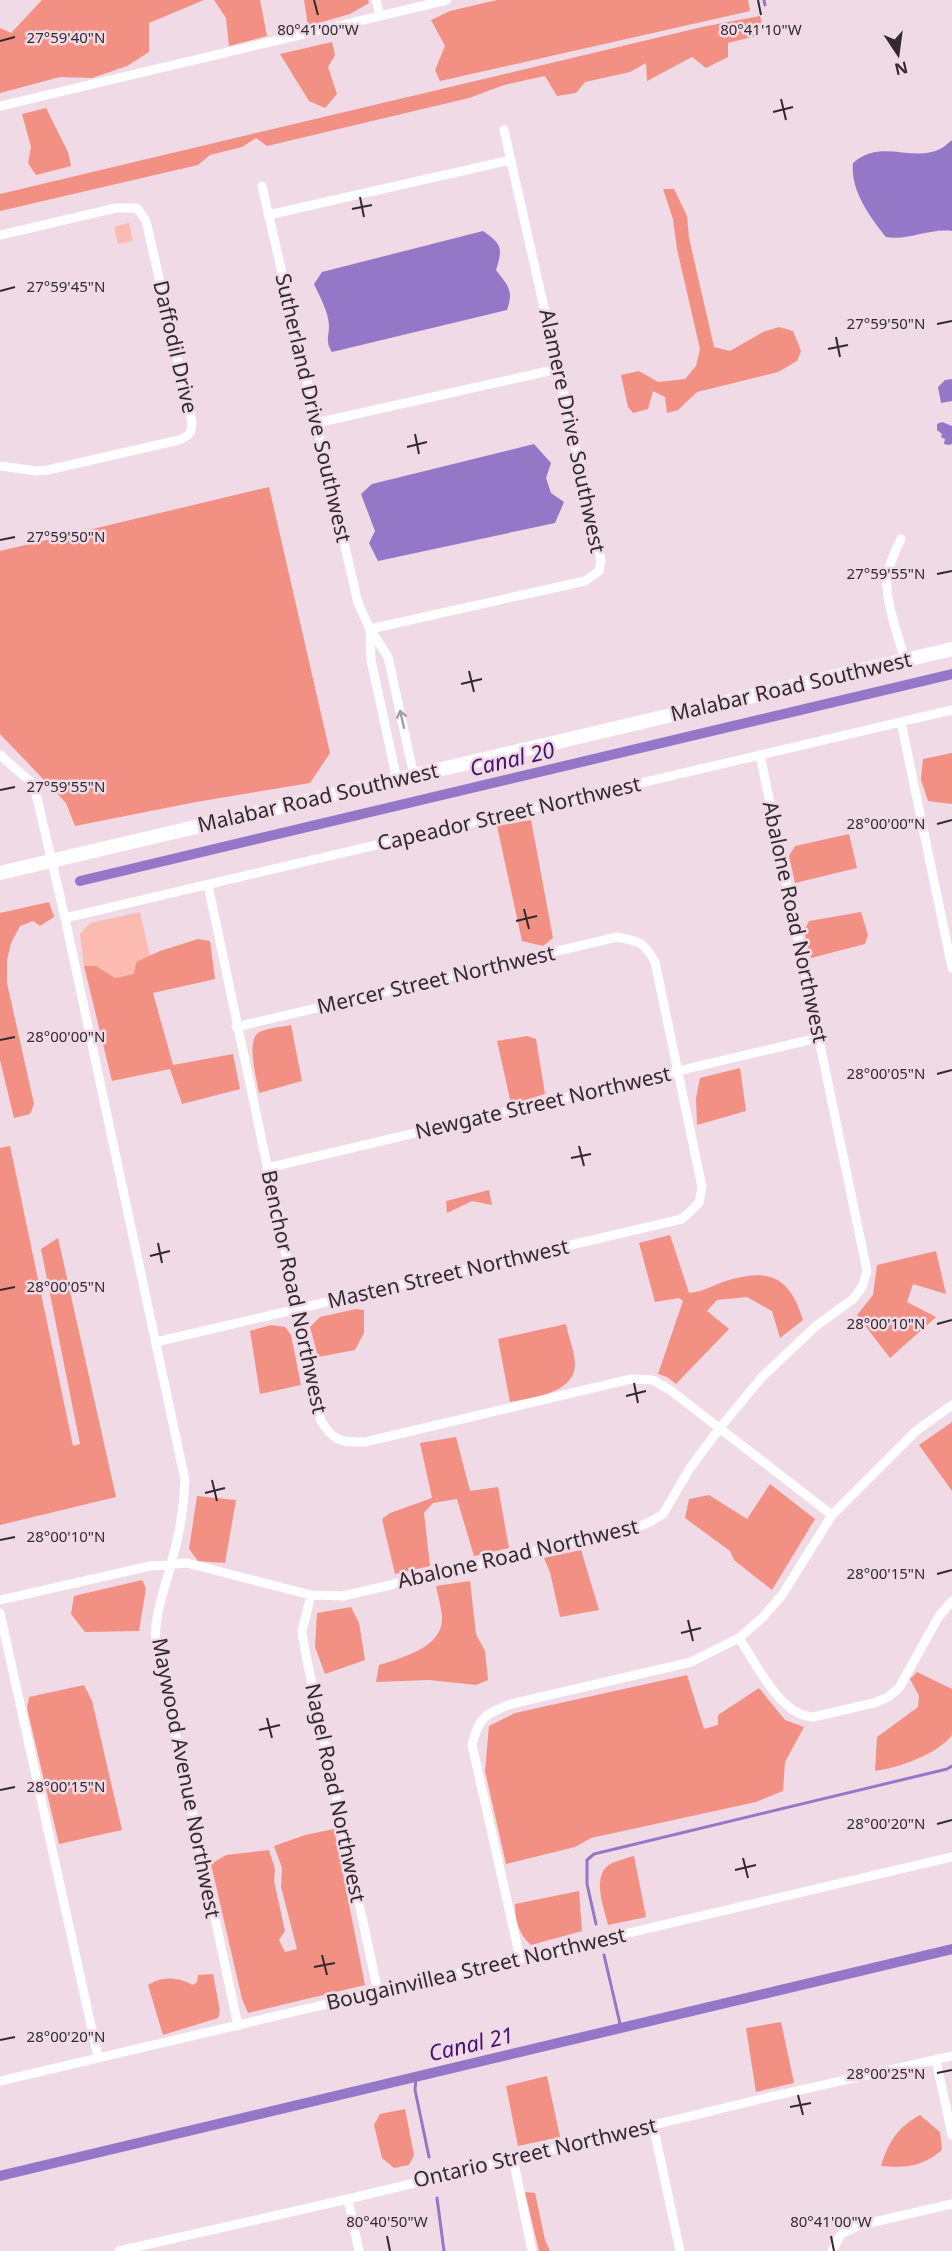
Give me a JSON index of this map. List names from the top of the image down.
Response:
{
  "streets": {
    "main road": ["Malabar Road Southwest"],
    "street": [
      "Daffodil Drive",
      "Sutherland Drive Southwest",
      "Alamere Drive Southwest",
      "Capeador Street Northwest",
      "Abalone Road Northwest",
      "Mercer Street Northwest",
      "Newgate Street Northwest",
      "Masten Street Northwest",
      "Benchor Road Northwest",
      "Maywood Avenue Northwest",
      "Nagel Road Northwest",
      "Bougainvillea Street Northwest",
      "Ontario Street Northwest"
    ]
  },
  "crossings": [
    ["Sutherland Drive Southwest", "Alamere Drive Southwest"],
    ["Sutherland Drive Southwest", "Malabar Road Southwest"],
    ["Malabar Road Southwest", "Maywood Avenue Northwest"],
    ["Capeador Street Northwest", "Abalone Road Northwest"],
    ["Capeador Street Northwest", "Benchor Road Northwest"],
    ["Capeador Street Northwest", "Maywood Avenue Northwest"],
    ["Abalone Road Northwest", "Newgate Street Northwest"],
    ["Abalone Road Northwest", "Benchor Road Northwest"],
    ["Abalone Road Northwest", "Maywood Avenue Northwest"],
    ["Abalone Road Northwest", "Nagel Road Northwest"],
    ["Mercer Street Northwest", "Newgate Street Northwest"],
    ["Mercer Street Northwest", "Masten Street Northwest"],
    ["Mercer Street Northwest", "Benchor Road Northwest"],
    ["Newgate Street Northwest", "Masten Street Northwest"],
    ["Newgate Street Northwest", "Benchor Road Northwest"],
    ["Masten Street Northwest", "Benchor Road Northwest"],
    ["Masten Street Northwest", "Maywood Avenue Northwest"],
    ["Maywood Avenue Northwest", "Bougainvillea Street Northwest"],
    ["Nagel Road Northwest", "Bougainvillea Street Northwest"]
  ],
  "water": ["Canal 20", "Canal 21"],
  "north": "bottom",
  "coordinates": [
    "80°41'00\"W",
    "80°41'10\"W",
    "27°59'40\"N",
    "27°59'45\"N",
    "27°59'50\"N",
    "27°59'55\"N",
    "28°00'00\"N",
    "28°00'05\"N",
    "28°00'10\"N",
    "28°00'15\"N",
    "28°00'20\"N",
    "28°00'25\"N",
    "80°40'50\"W"
  ]
}
